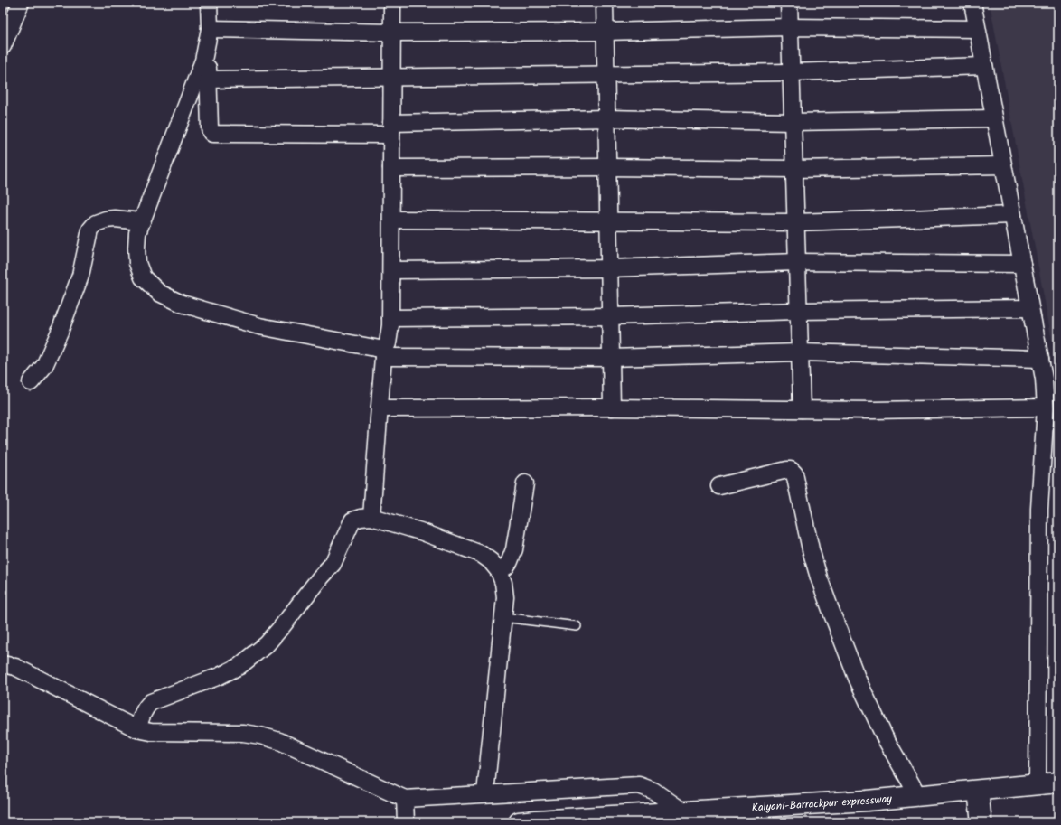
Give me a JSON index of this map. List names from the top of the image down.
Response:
{
  "streets": {
    "main road": ["Kalyani-Barrackpur expressway"]
  }
}
